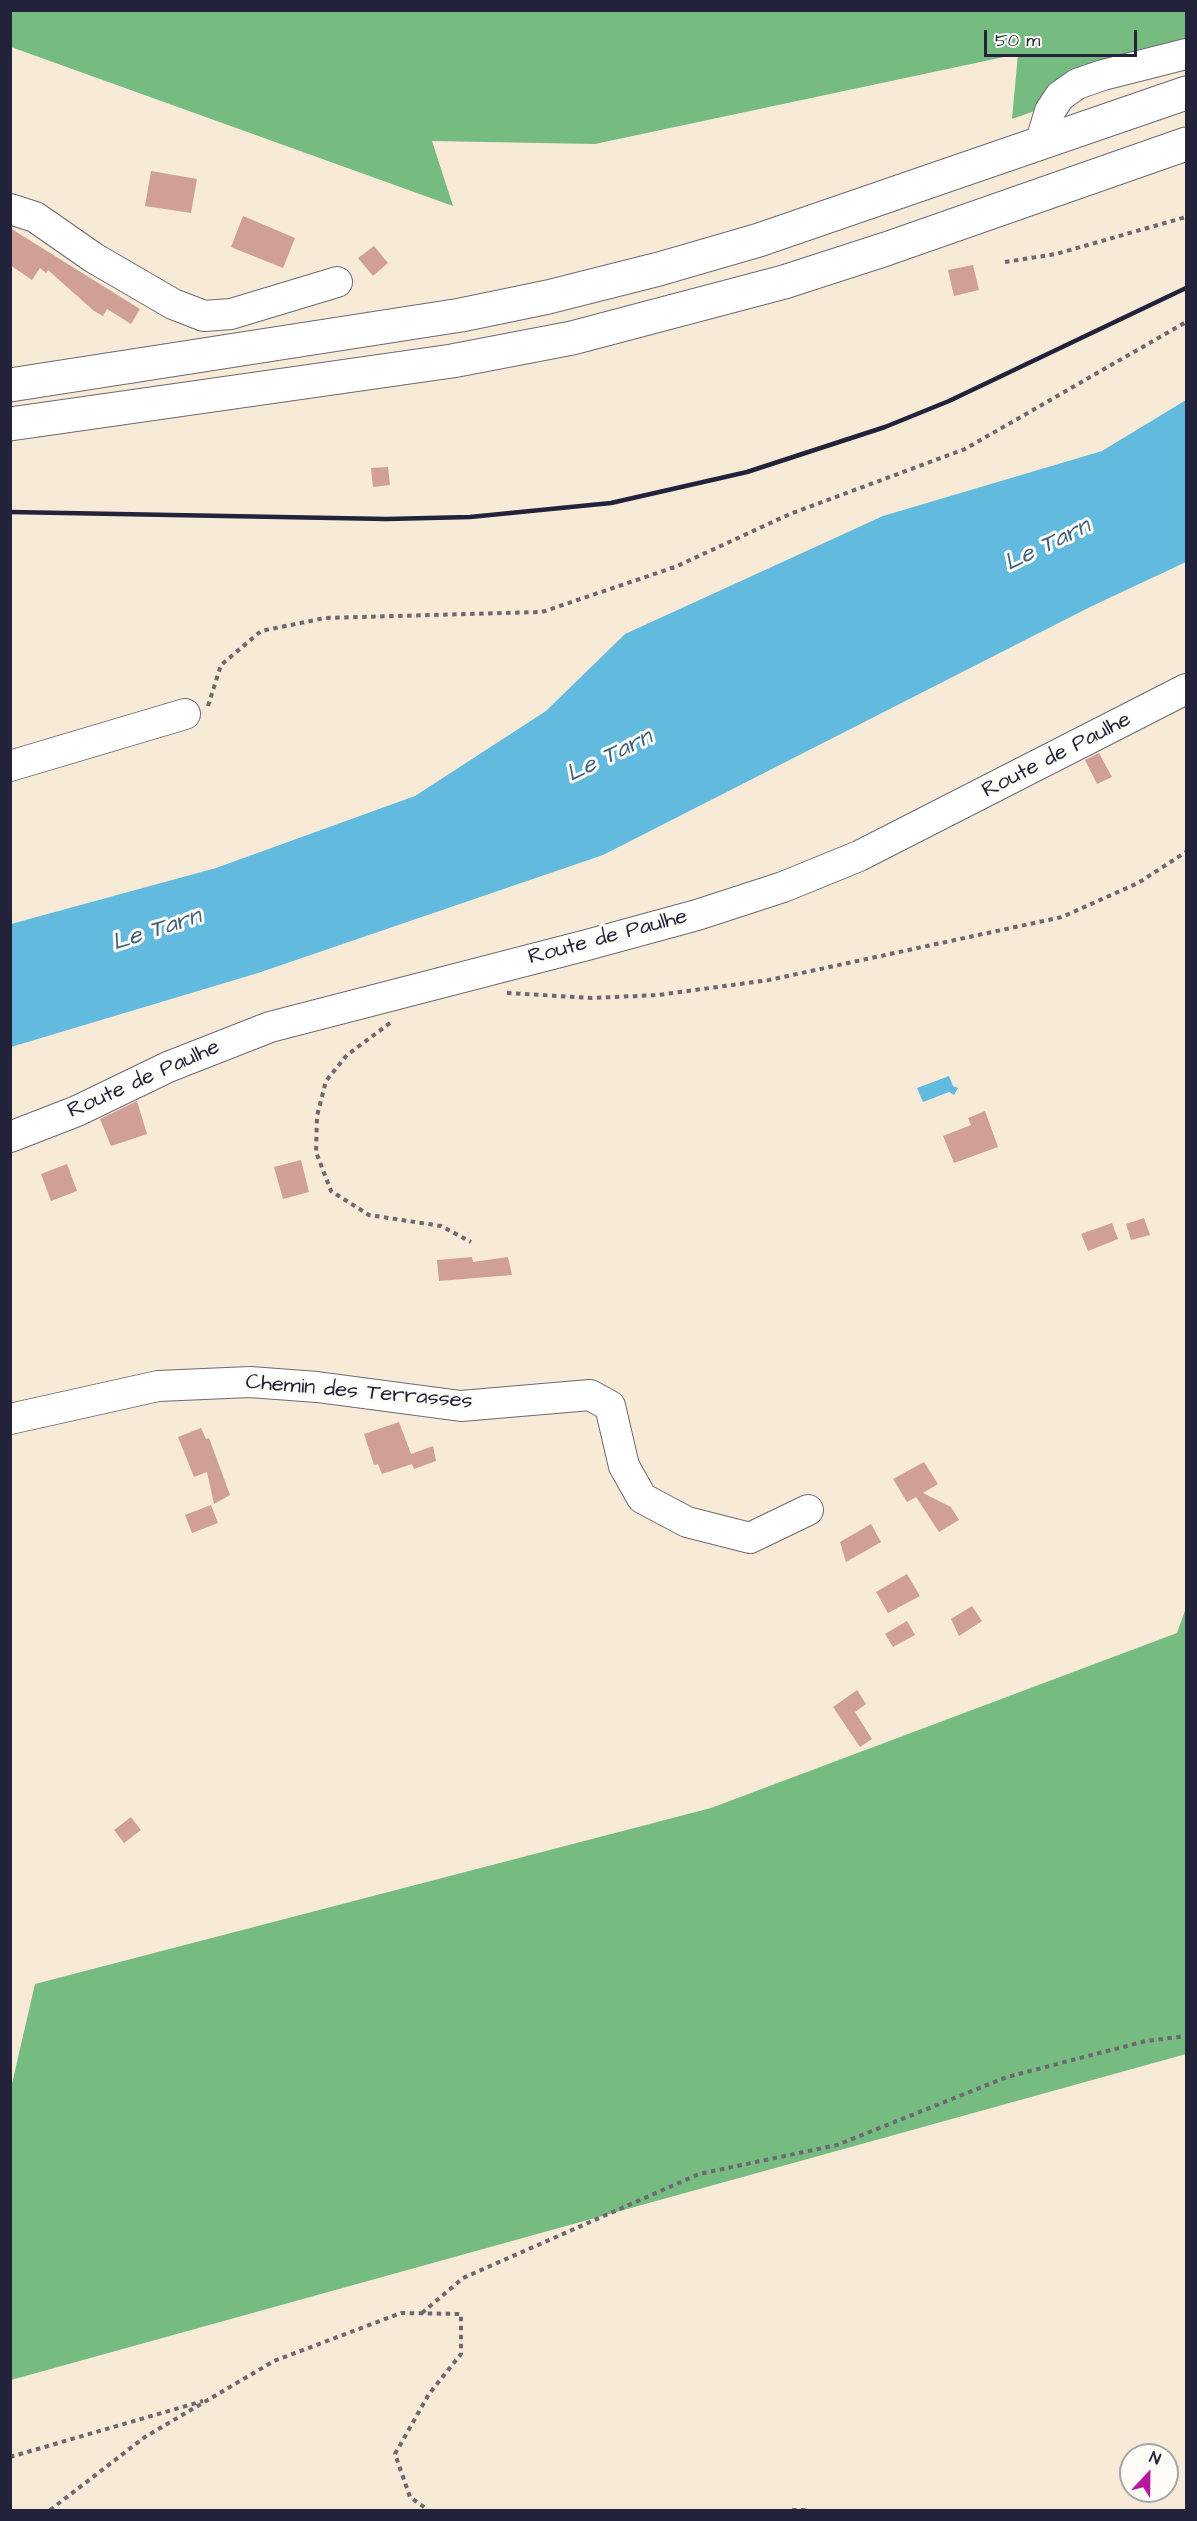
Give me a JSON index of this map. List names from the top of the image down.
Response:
{
  "streets": {
    "street": ["Route de Paulhe", "Chemin des Terrasses"]
  },
  "water": ["Le Tarn"],
  "scale_bar": "50 m",
  "north": "top"
}
